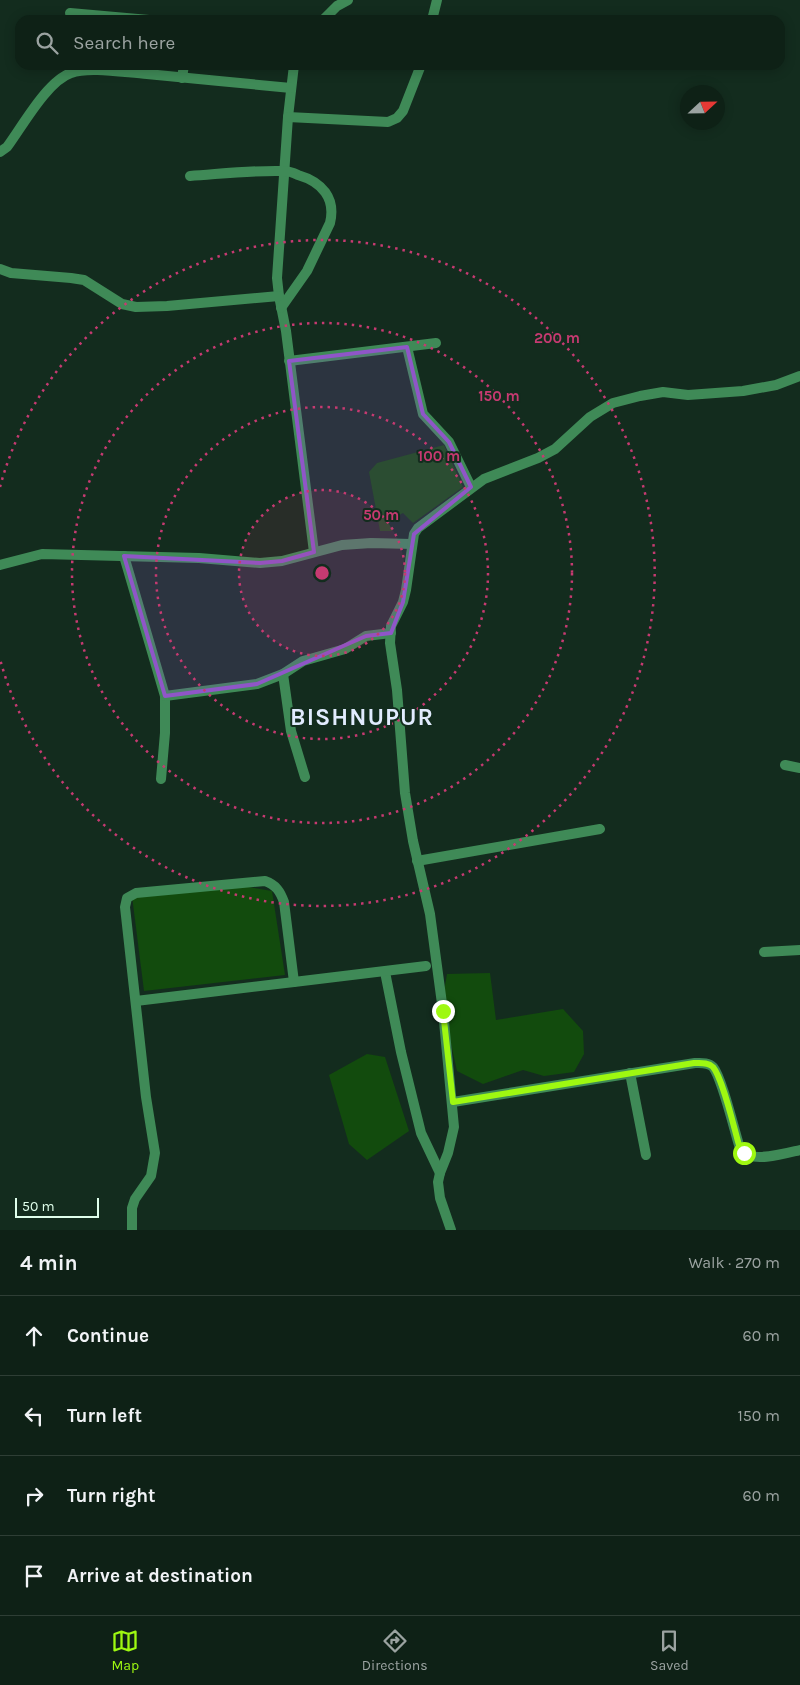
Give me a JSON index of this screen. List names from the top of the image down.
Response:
{
  "districts": ["BISHNUPUR"],
  "scale_bar": "50 m",
  "north": "right",
  "page": {
    "search": "Search here",
    "scale": "50 m",
    "heading": ["4 min", "Walk · 270 m"],
    "list": [
      ["Continue", "60 m"],
      ["Turn left", "150 m"],
      ["Turn right", "60 m"],
      "Arrive at destination"
    ],
    "nav": ["Map", "Directions", "Saved"]
  },
  "rings": [
    "200 m",
    "150 m",
    "100 m",
    "50 m"
  ]
}
